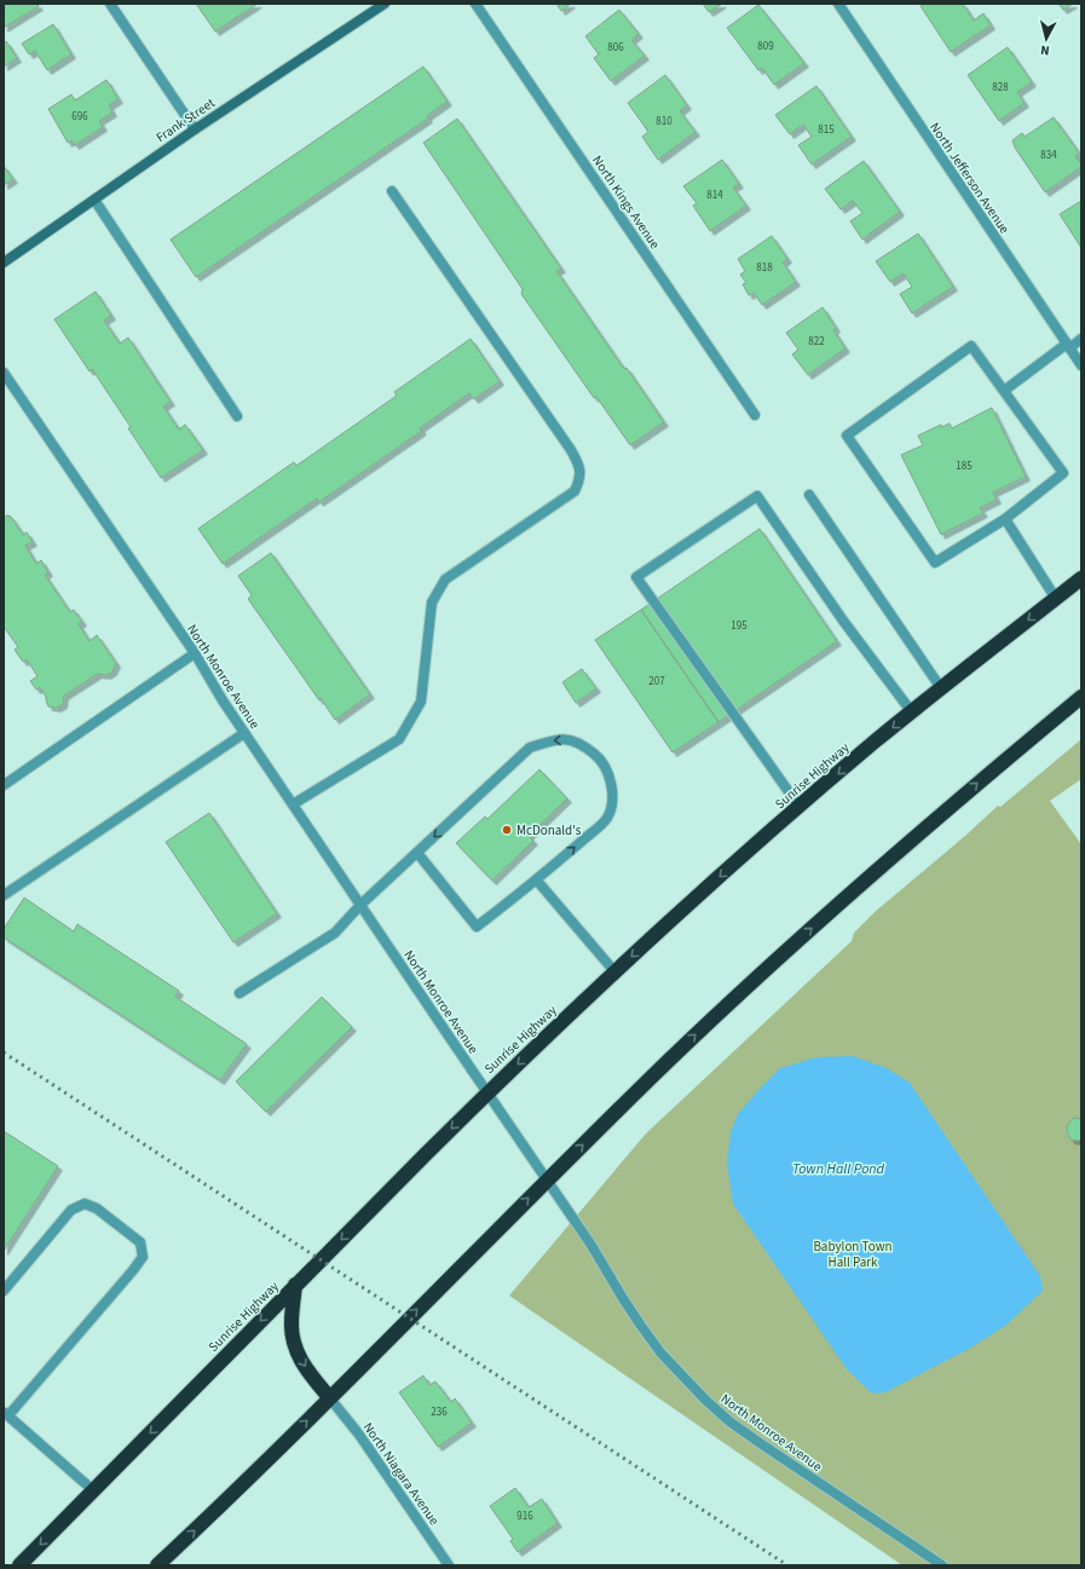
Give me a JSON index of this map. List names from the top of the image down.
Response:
{
  "streets": {
    "highway": ["Sunrise Highway"],
    "street": [
      "Frank Street",
      "North Jefferson Avenue",
      "North Kings Avenue",
      "North Monroe Avenue",
      "North Niagara Avenue"
    ]
  },
  "crossings": [
    ["North Monroe Avenue", "Sunrise Highway"]
  ],
  "water": ["Town Hall Pond"],
  "parks": ["Babylon Town Hall Park"],
  "places": ["McDonald's"],
  "house_numbers": [
    "809",
    "806",
    "828",
    "696",
    "810",
    "815",
    "834",
    "814",
    "818",
    "822",
    "185",
    "195",
    "207",
    "236",
    "916"
  ],
  "north": "bottom"
}
